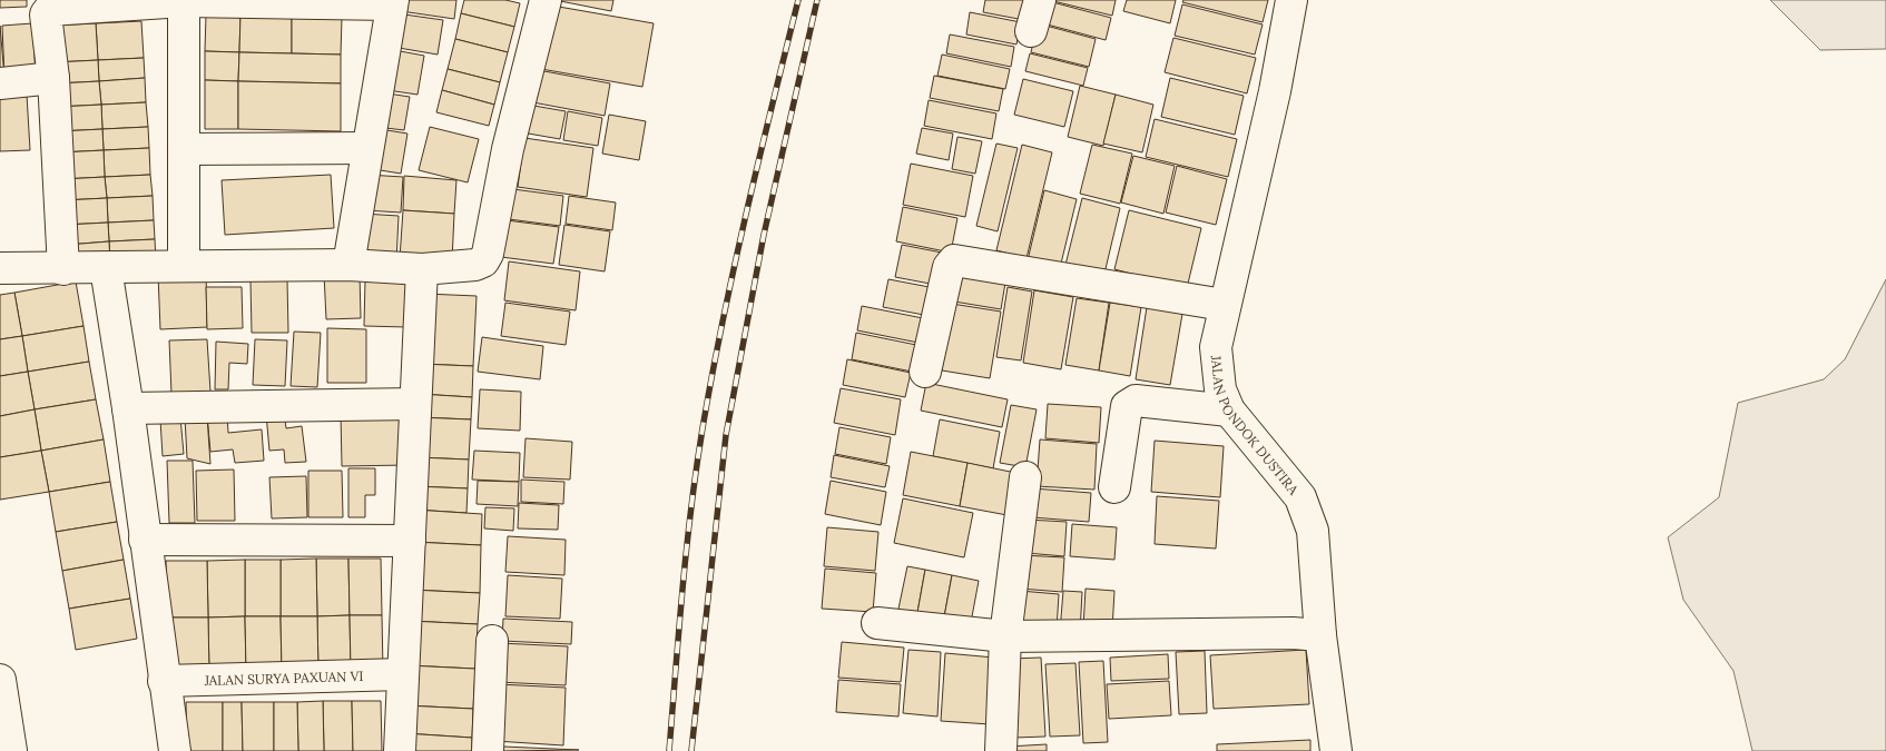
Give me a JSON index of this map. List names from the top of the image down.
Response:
{
  "streets": {
    "street": ["JALAN PONDOK DUSTIRA", "JALAN SURYA PAXUAN VI"]
  }
}
